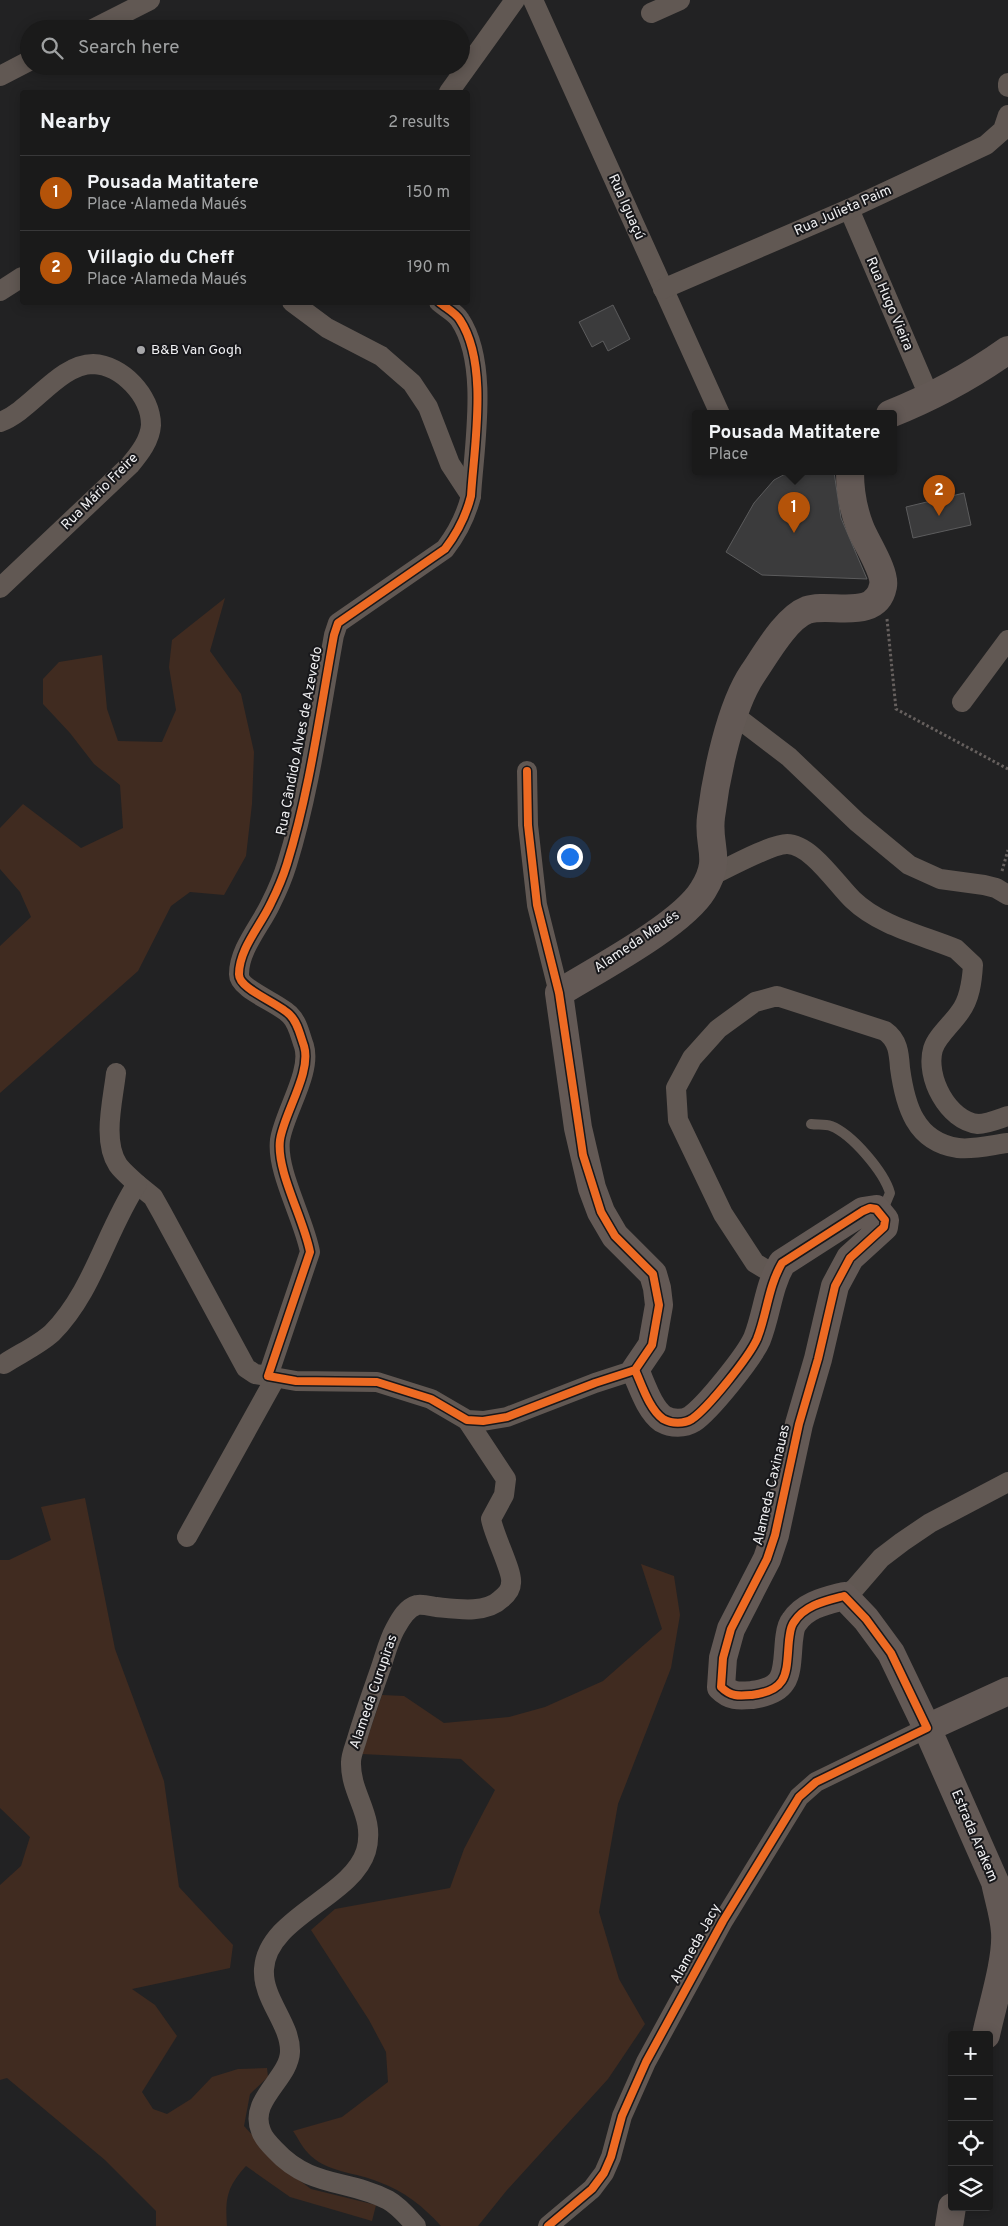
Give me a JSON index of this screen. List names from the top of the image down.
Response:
{
  "streets": {
    "street": [
      "Rua Iguaçú",
      "Rua Julieta Paim",
      "Rua Hugo Vieira",
      "Rua Mário Freire",
      "Rua Cândido Alves de Azevedo",
      "Alameda Maués",
      "Alameda Caxinauas",
      "Alameda Curupiras",
      "Estrada Arakem",
      "Alameda Jacy"
    ]
  },
  "crossings": [
    ["Rua Iguaçú", "Rua Julieta Paim"],
    ["Rua Julieta Paim", "Rua Hugo Vieira"],
    ["Estrada Arakem", "Alameda Jacy"]
  ],
  "places": ["B&B Van Gogh"],
  "page": {
    "search": "Search here",
    "heading": ["Nearby", "2 results"],
    "list": [
      {
        "mark": "1",
        "name": "Pousada Matitatere",
        "note": "Place · Alameda Maués",
        "value": "150 m"
      },
      {
        "mark": "2",
        "name": "Villagio du Cheff",
        "note": "Place · Alameda Maués",
        "value": "190 m"
      }
    ],
    "popup": ["Pousada Matitatere", "Place"],
    "pins": ["2", "1"],
    "map_buttons": ["+", "−"]
  }
}
